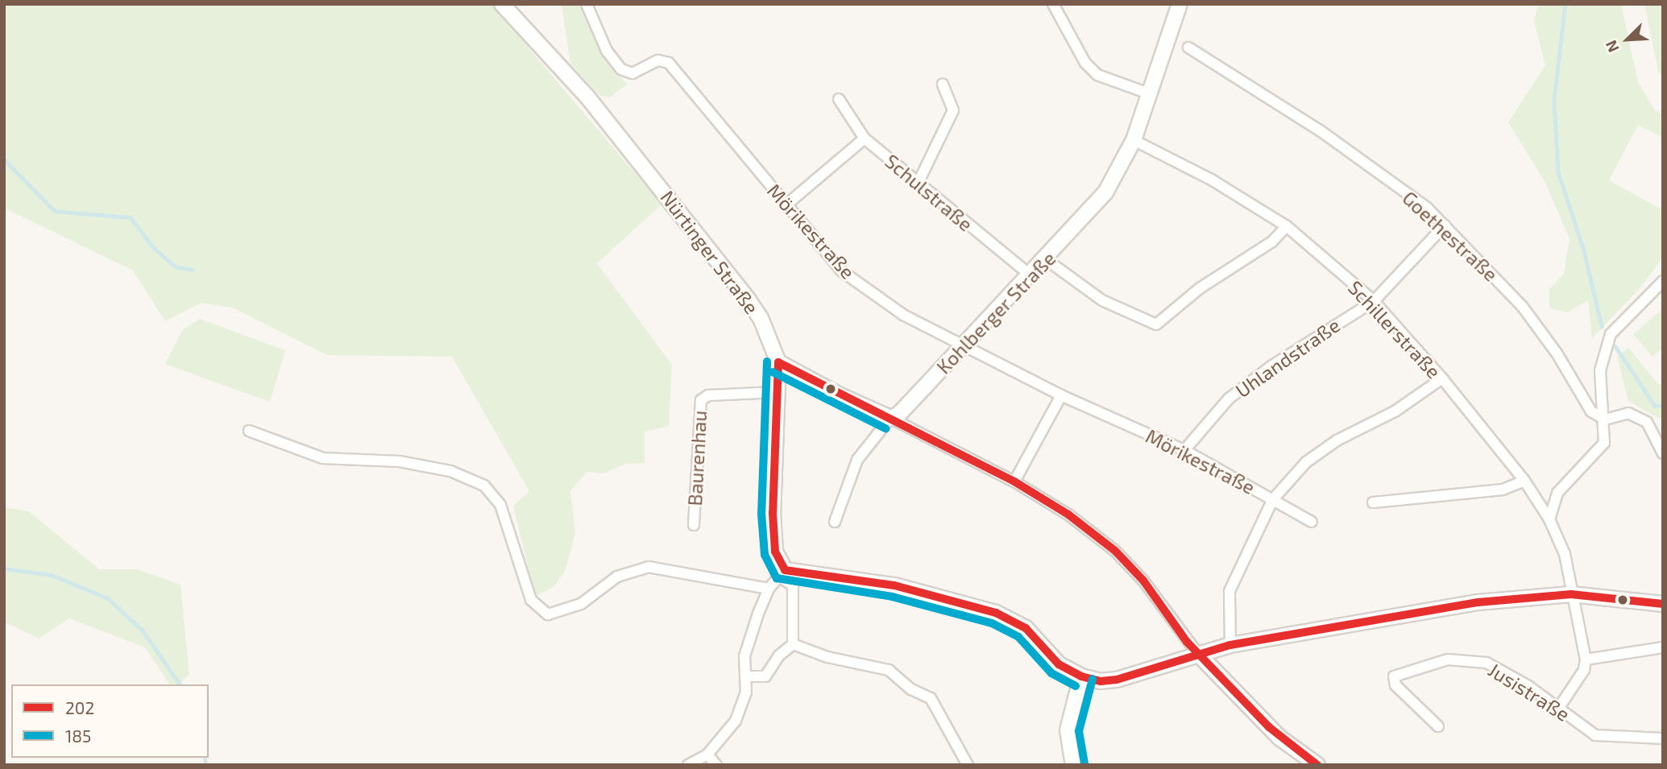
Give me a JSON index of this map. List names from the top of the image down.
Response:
{
  "streets": {
    "street": [
      "Schulstraße",
      "Mörikestraße",
      "Goethestraße",
      "Nürtinger Straße",
      "Kohlberger Straße",
      "Schillerstraße",
      "Uhlandstraße",
      "Baurenhau",
      "Jusistraße"
    ]
  },
  "crossings": [
    ["Schulstraße", "Kohlberger Straße"],
    ["Mörikestraße", "Kohlberger Straße"],
    ["Mörikestraße", "Uhlandstraße"],
    ["Goethestraße", "Uhlandstraße"],
    ["Kohlberger Straße", "Schillerstraße"],
    ["Schillerstraße", "Uhlandstraße"]
  ],
  "lines": ["transit line 185", "transit line 202"],
  "legend": ["202", "185"],
  "north": "bottom left"
}
